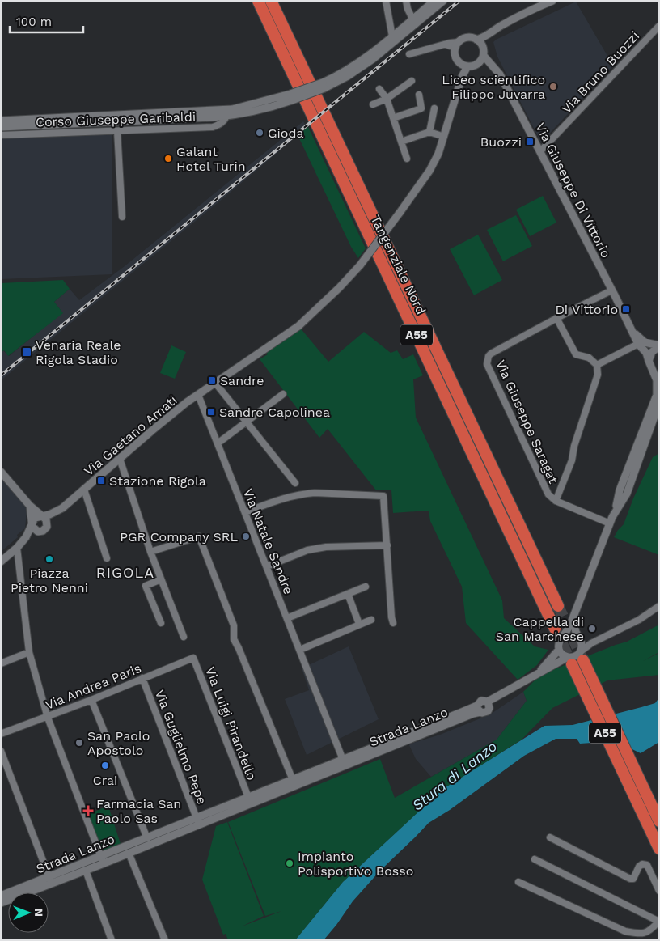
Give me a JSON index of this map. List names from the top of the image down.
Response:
{
  "streets": {
    "highway": ["Tangenziale Nord", "A55"],
    "street": [
      "Via Bruno Buozzi",
      "Corso Giuseppe Garibaldi",
      "Via Giuseppe Di Vittorio",
      "Via Giuseppe Saragat",
      "Via Gaetano Amati",
      "Via Natale Sandre",
      "Via Andrea Paris",
      "Via Luigi Pirandello",
      "Strada Lanzo",
      "Via Guglielmo Pepe"
    ]
  },
  "crossings": [
    ["Via Bruno Buozzi", "Via Giuseppe Di Vittorio"],
    ["Via Giuseppe Di Vittorio", "Via Giuseppe Saragat"],
    ["Via Giuseppe Di Vittorio", "Via Gaetano Amati"],
    ["Via Gaetano Amati", "Via Natale Sandre"],
    ["Via Andrea Paris", "Via Luigi Pirandello"],
    ["Via Andrea Paris", "Via Guglielmo Pepe"],
    ["Via Luigi Pirandello", "Strada Lanzo"],
    ["Strada Lanzo", "Via Guglielmo Pepe"]
  ],
  "districts": ["RIGOLA"],
  "water": ["Stura di Lanzo"],
  "places": {
    "other": [
      "Liceo scientifico Filippo Juvarra",
      "Gioda",
      "Galant Hotel Turin",
      "PGR Company SRL",
      "Piazza Pietro Nenni",
      "Cappella di San Marchese",
      "San Paolo Apostolo",
      "Crai",
      "Impianto Polisportivo Bosso"
    ],
    "transit": [
      "Buozzi",
      "Di Vittorio",
      "Venaria Reale Rigola Stadio",
      "Sandre",
      "Sandre Capolinea",
      "Stazione Rigola"
    ],
    "health": ["Farmacia San Paolo Sas"]
  },
  "scale_bar": "100 m",
  "north": "right"
}
